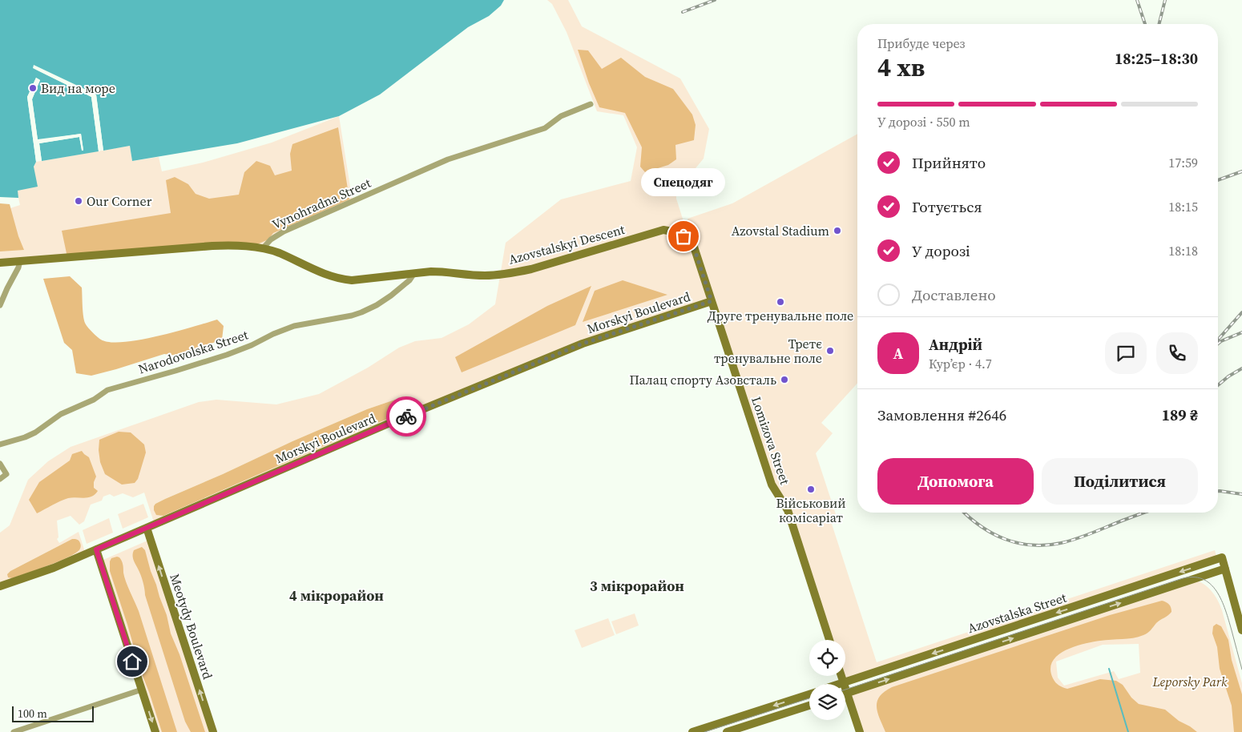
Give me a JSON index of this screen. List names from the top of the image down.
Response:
{
  "streets": {
    "street": [
      "Vynohradna Street",
      "Azovstalskyi Descent",
      "Morskyi Boulevard",
      "Narodovolska Street",
      "Lomizova Street",
      "Azovstalska Street",
      "Meotydy Boulevard"
    ]
  },
  "crossings": [
    ["Vynohradna Street", "Azovstalskyi Descent"],
    ["Azovstalskyi Descent", "Narodovolska Street"],
    ["Azovstalskyi Descent", "Lomizova Street"],
    ["Morskyi Boulevard", "Lomizova Street"],
    ["Morskyi Boulevard", "Meotydy Boulevard"]
  ],
  "districts": ["3 мікрорайон", "4 мікрорайон"],
  "parks": ["Leporsky Park"],
  "places": [
    "Вид на море",
    "Our Corner",
    "Azovstal Stadium",
    "Спецодяг",
    "Друге тренувальне поле",
    "Третє тренувальне поле",
    "Палац спорту Азовсталь",
    "Військовий комісаріат"
  ],
  "scale_bar": "100 m",
  "page": {
    "heading": ["4 хв", "Прибуде через", "18:25–18:30"],
    "panel": [
      "Андрій",
      "Кур’єр · 4.7",
      "Замовлення #2646",
      "189 ₴"
    ],
    "bar": "У дорозі · 550 m",
    "list": [
      ["Прийнято", "17:59"],
      ["Готується", "18:15"],
      ["У дорозі", "18:18"],
      "Доставлено"
    ],
    "bubble": "Спецодяг",
    "round": "А",
    "buttons": ["Допомога", "Поділитися"],
    "scale": "100 m"
  }
}
